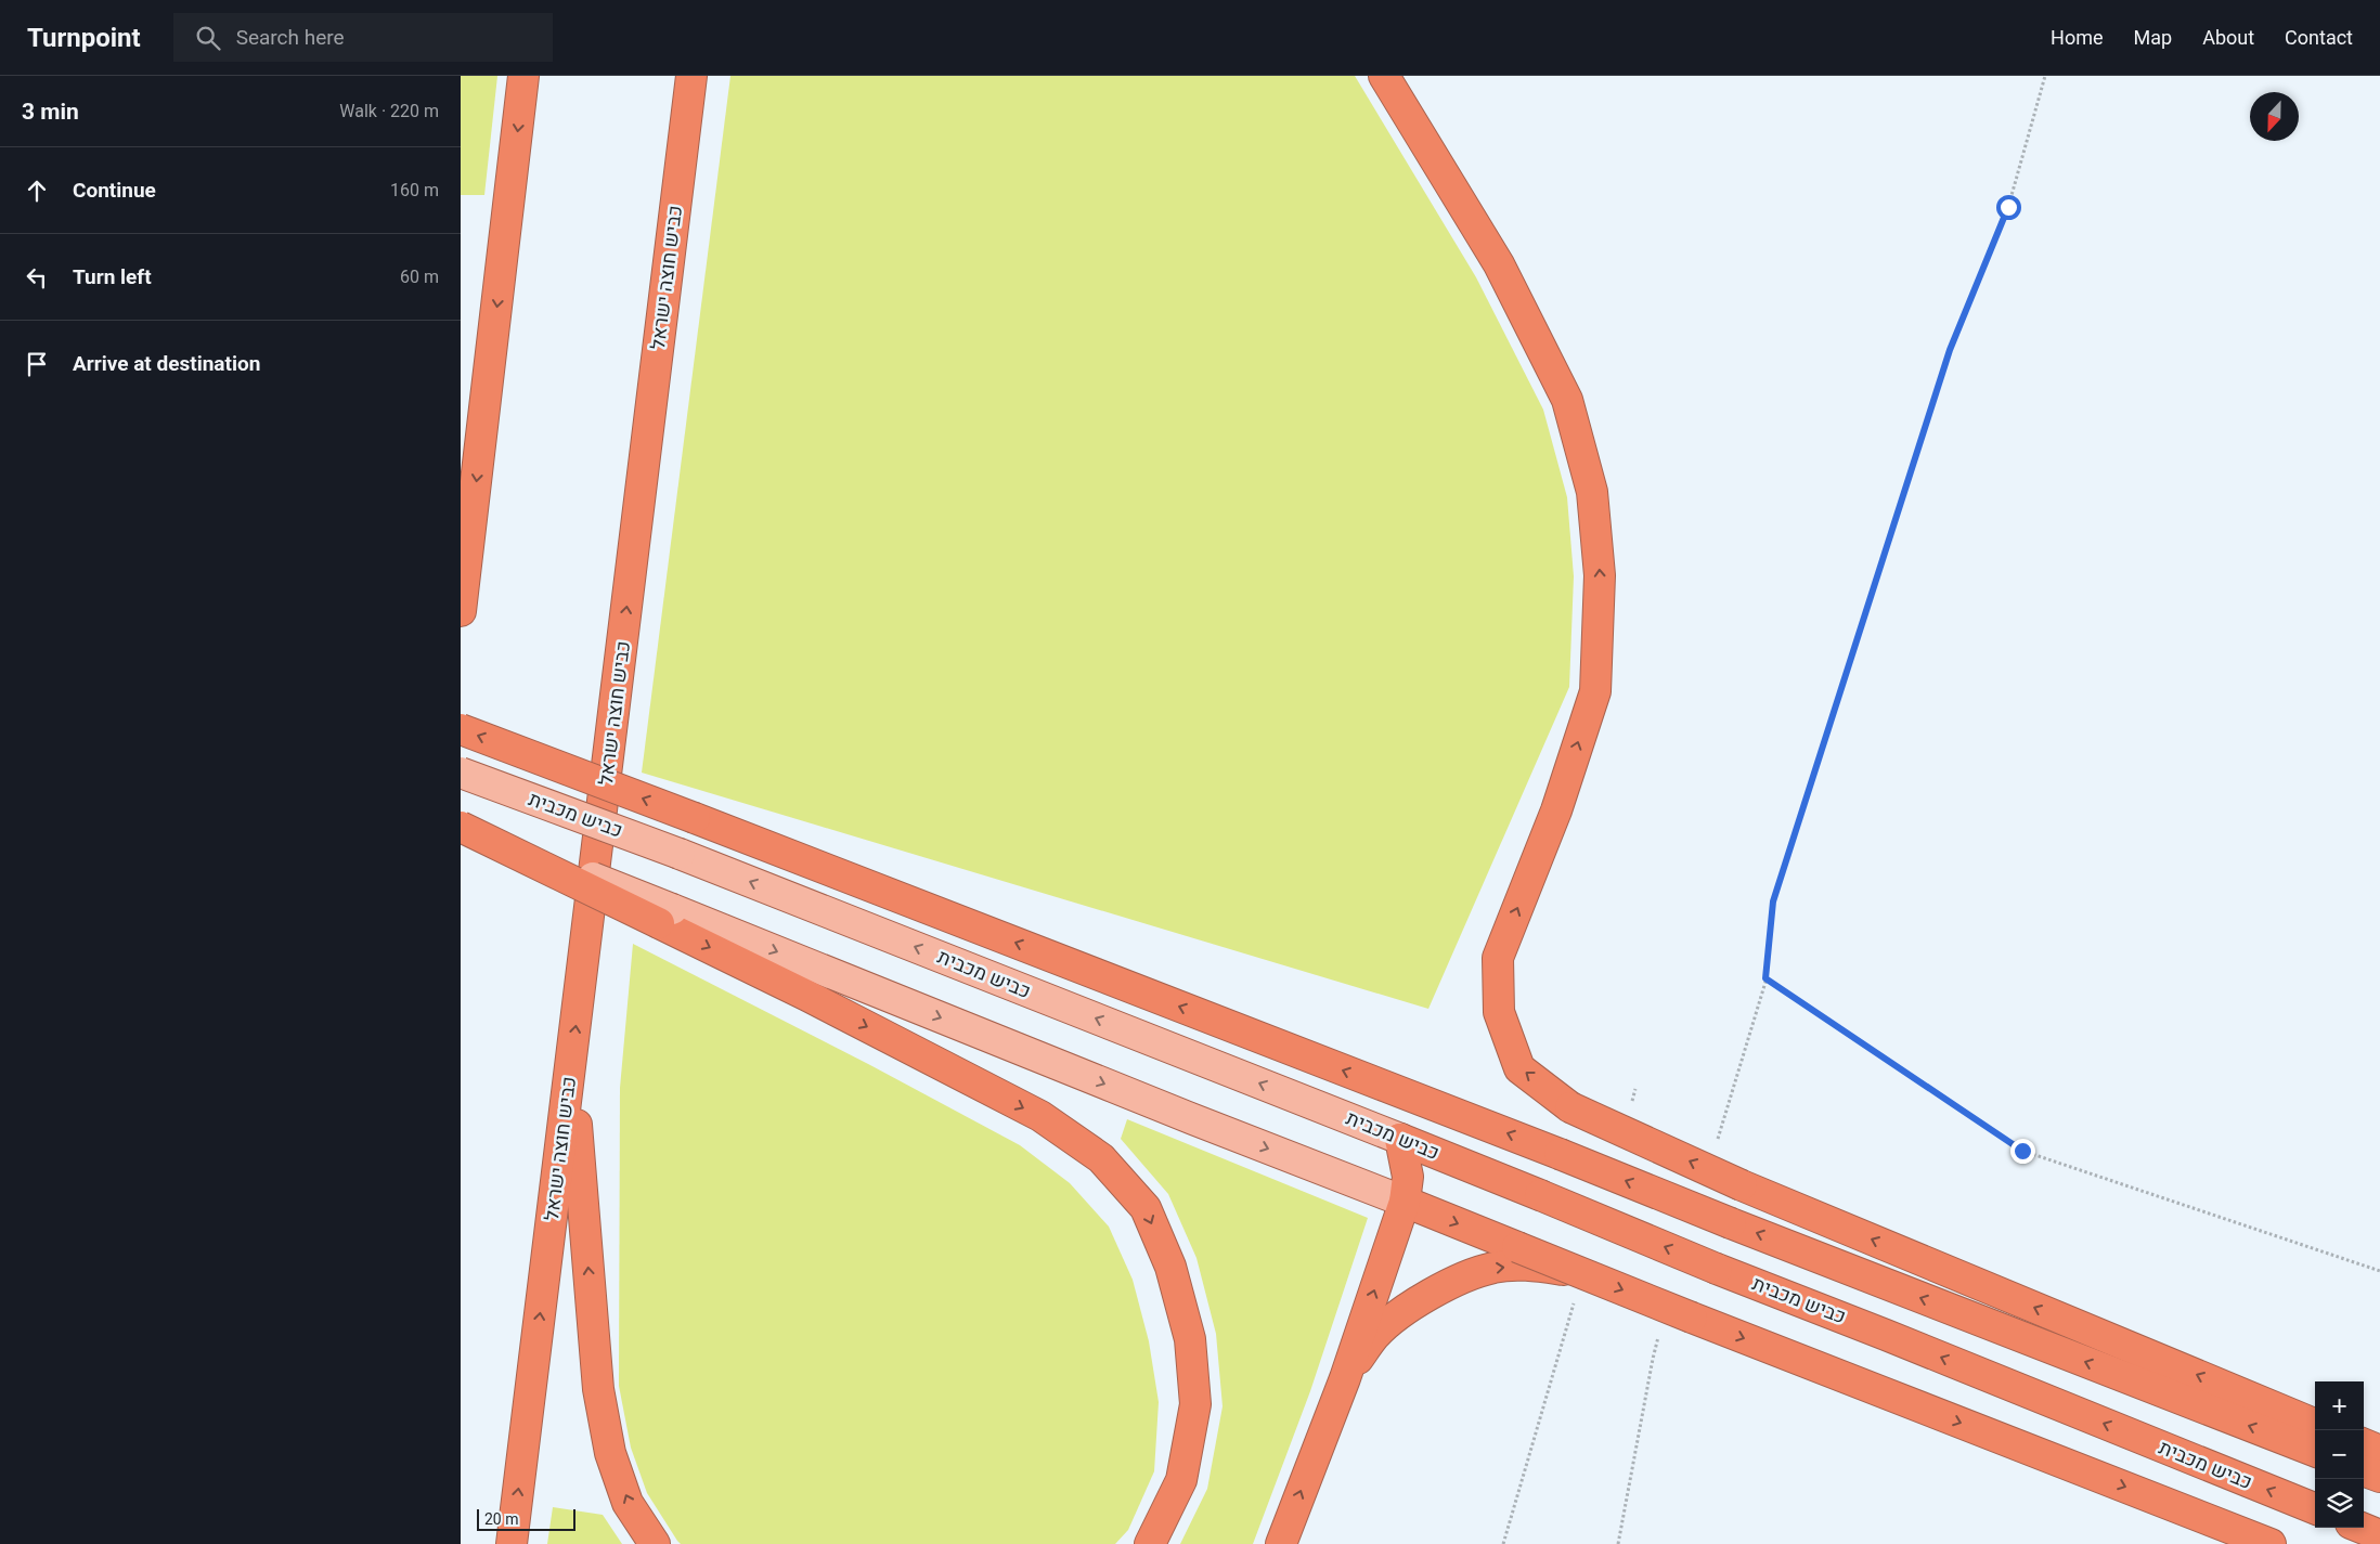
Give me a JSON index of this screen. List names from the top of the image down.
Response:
{
  "streets": {
    "highway": ["כביש חוצה ישראל", "כביש מכבית"]
  },
  "scale_bar": "20 m",
  "north": "bottom",
  "page": {
    "header": "Turnpoint",
    "search": "Search here",
    "nav": [
      "Home",
      "Map",
      "About",
      "Contact"
    ],
    "heading": ["3 min", "Walk · 220 m"],
    "list": [
      ["Continue", "160 m"],
      ["Turn left", "60 m"],
      "Arrive at destination"
    ],
    "map_buttons": ["+", "−"],
    "scale": "20 m"
  }
}
